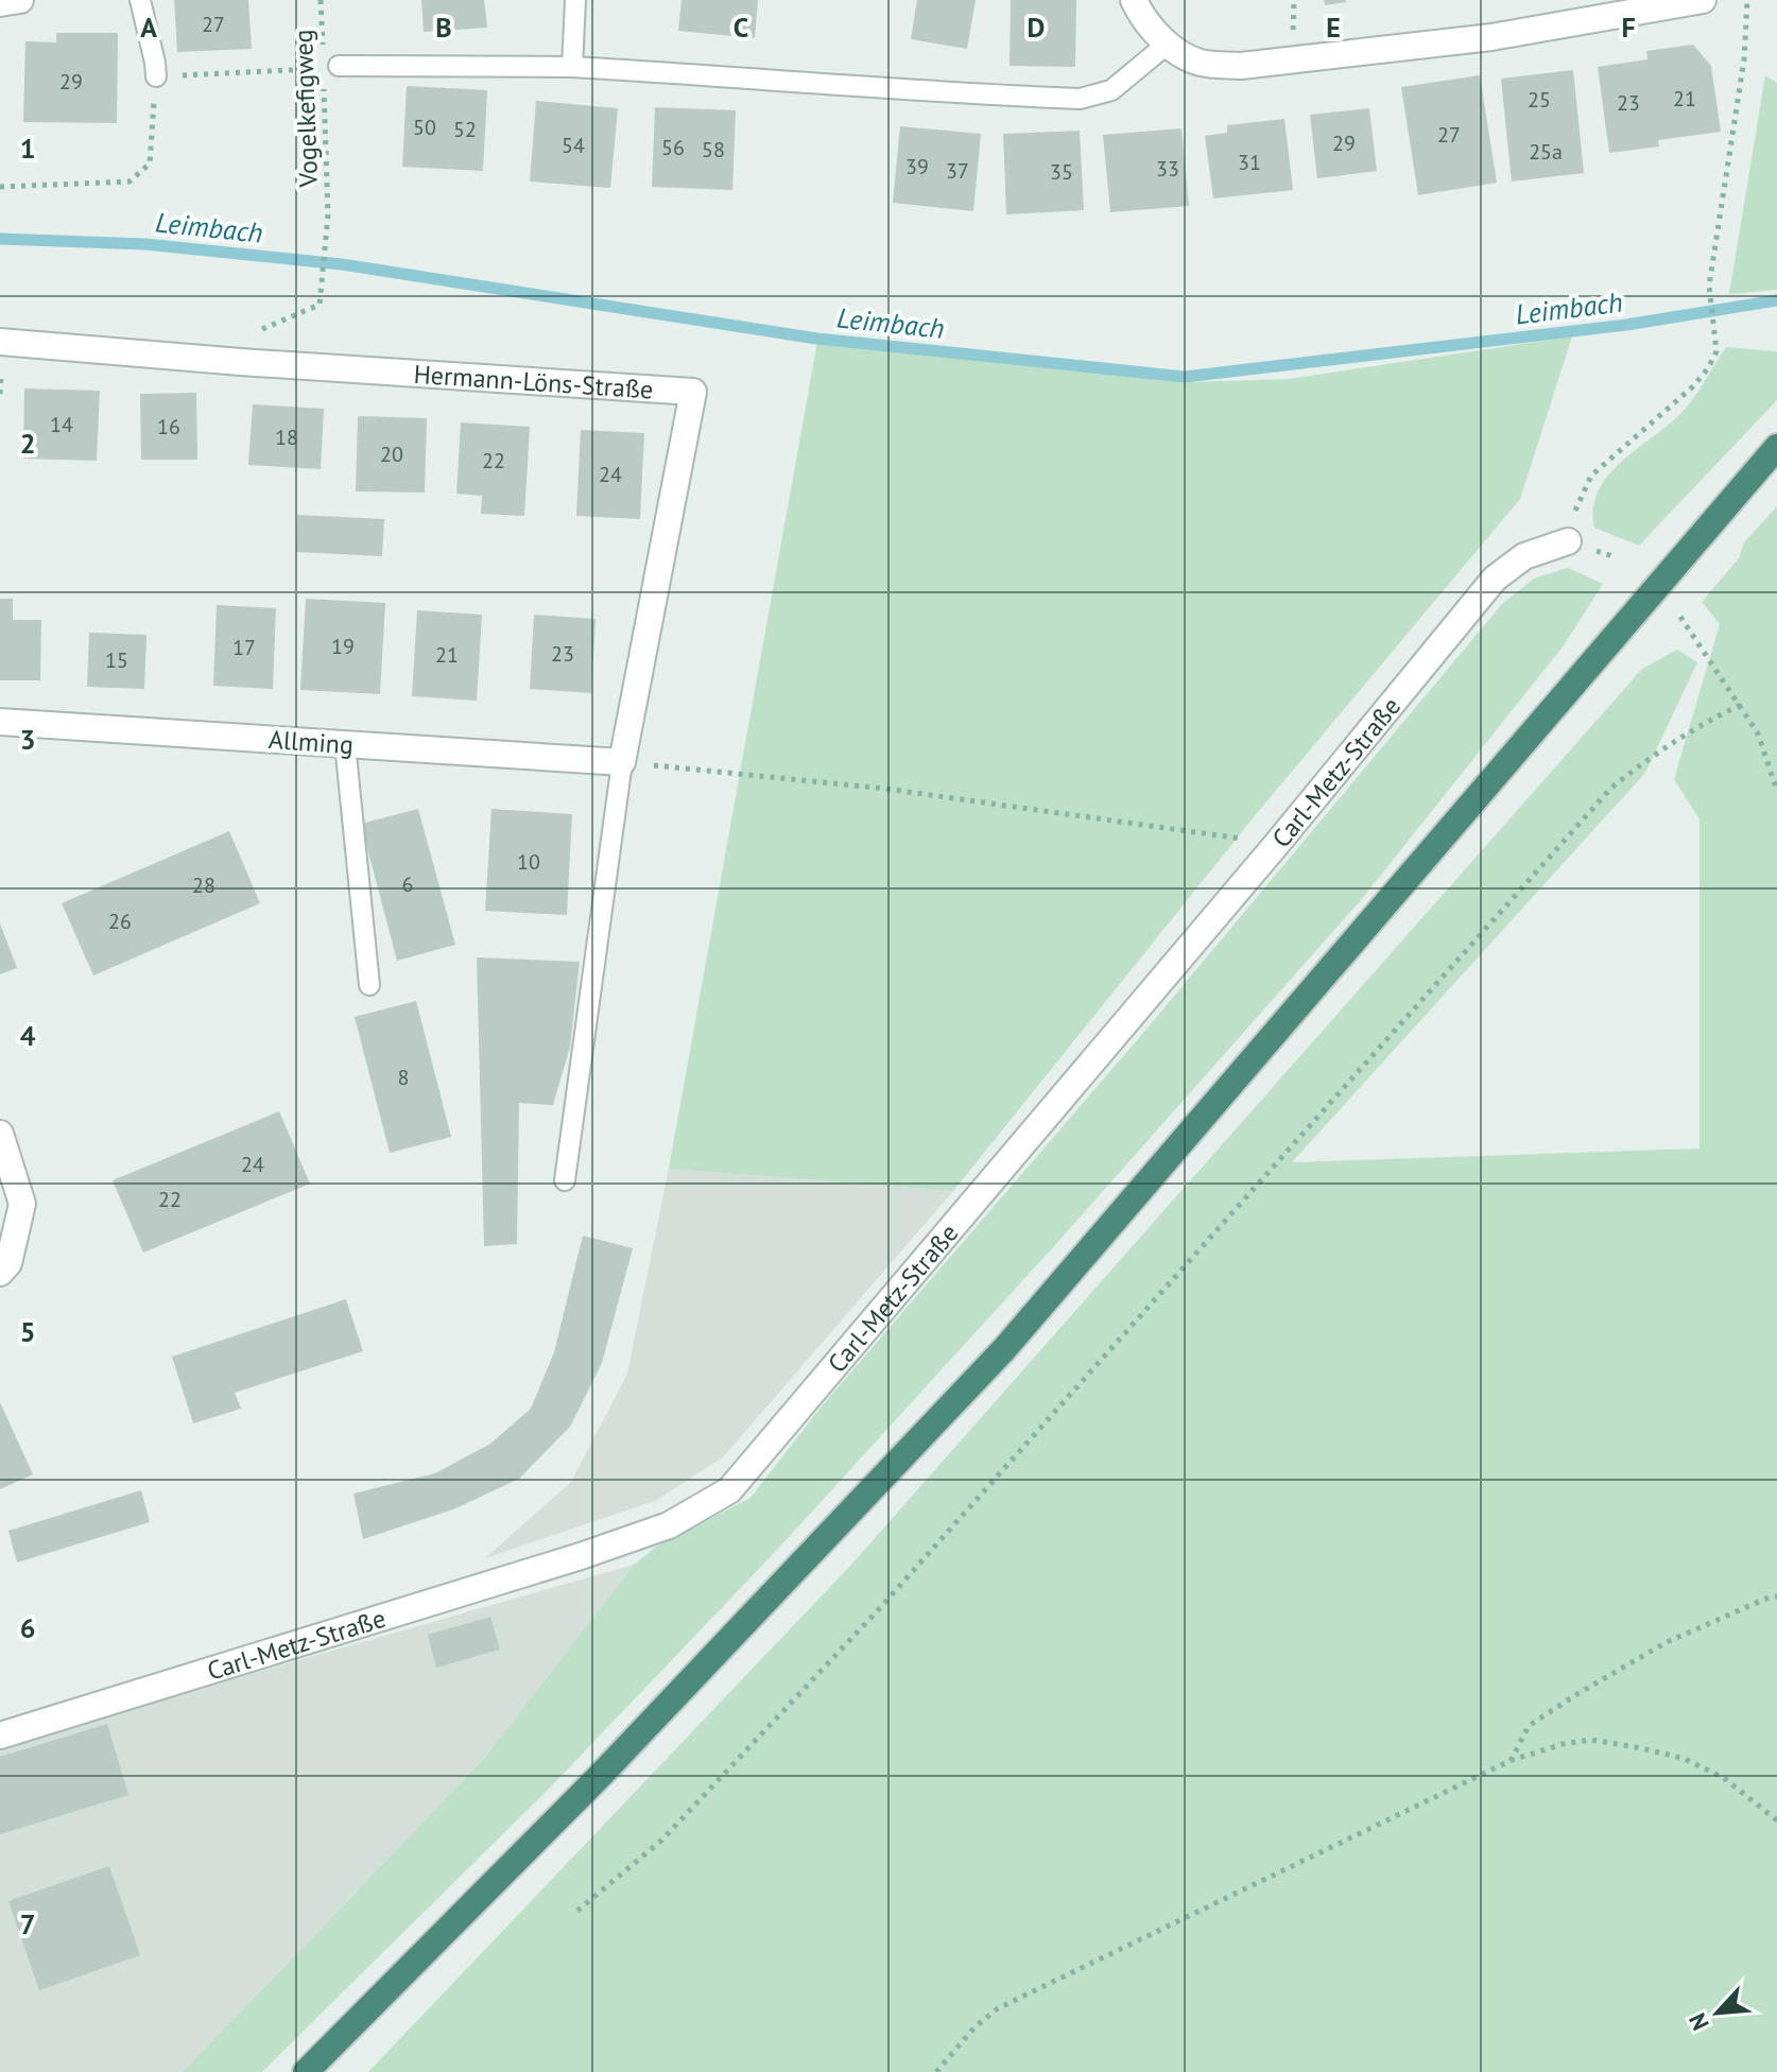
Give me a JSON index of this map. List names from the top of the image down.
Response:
{
  "streets": {
    "street": ["Hermann-Löns-Straße", "Allming", "Carl-Metz-Straße"],
    "path": ["Vogelkefigweg"]
  },
  "crossings": [
    ["Vogelkefigweg", "Hermann-Löns-Straße"],
    ["Hermann-Löns-Straße", "Allming"]
  ],
  "water": ["Leimbach"],
  "house_numbers": [
    "27",
    "29",
    "21",
    "25",
    "23",
    "50",
    "52",
    "27",
    "29",
    "54",
    "56",
    "58",
    "25a",
    "31",
    "39",
    "33",
    "37",
    "35",
    "14",
    "16",
    "18",
    "20",
    "22",
    "24",
    "19",
    "17",
    "23",
    "21",
    "15",
    "10",
    "6",
    "28",
    "26",
    "8",
    "24",
    "22"
  ],
  "north": "bottom left",
  "grid": {
    "columns": [
      "A",
      "B",
      "C",
      "D",
      "E",
      "F"
    ],
    "rows": [
      "1",
      "2",
      "3",
      "4",
      "5",
      "6",
      "7"
    ]
  }
}
